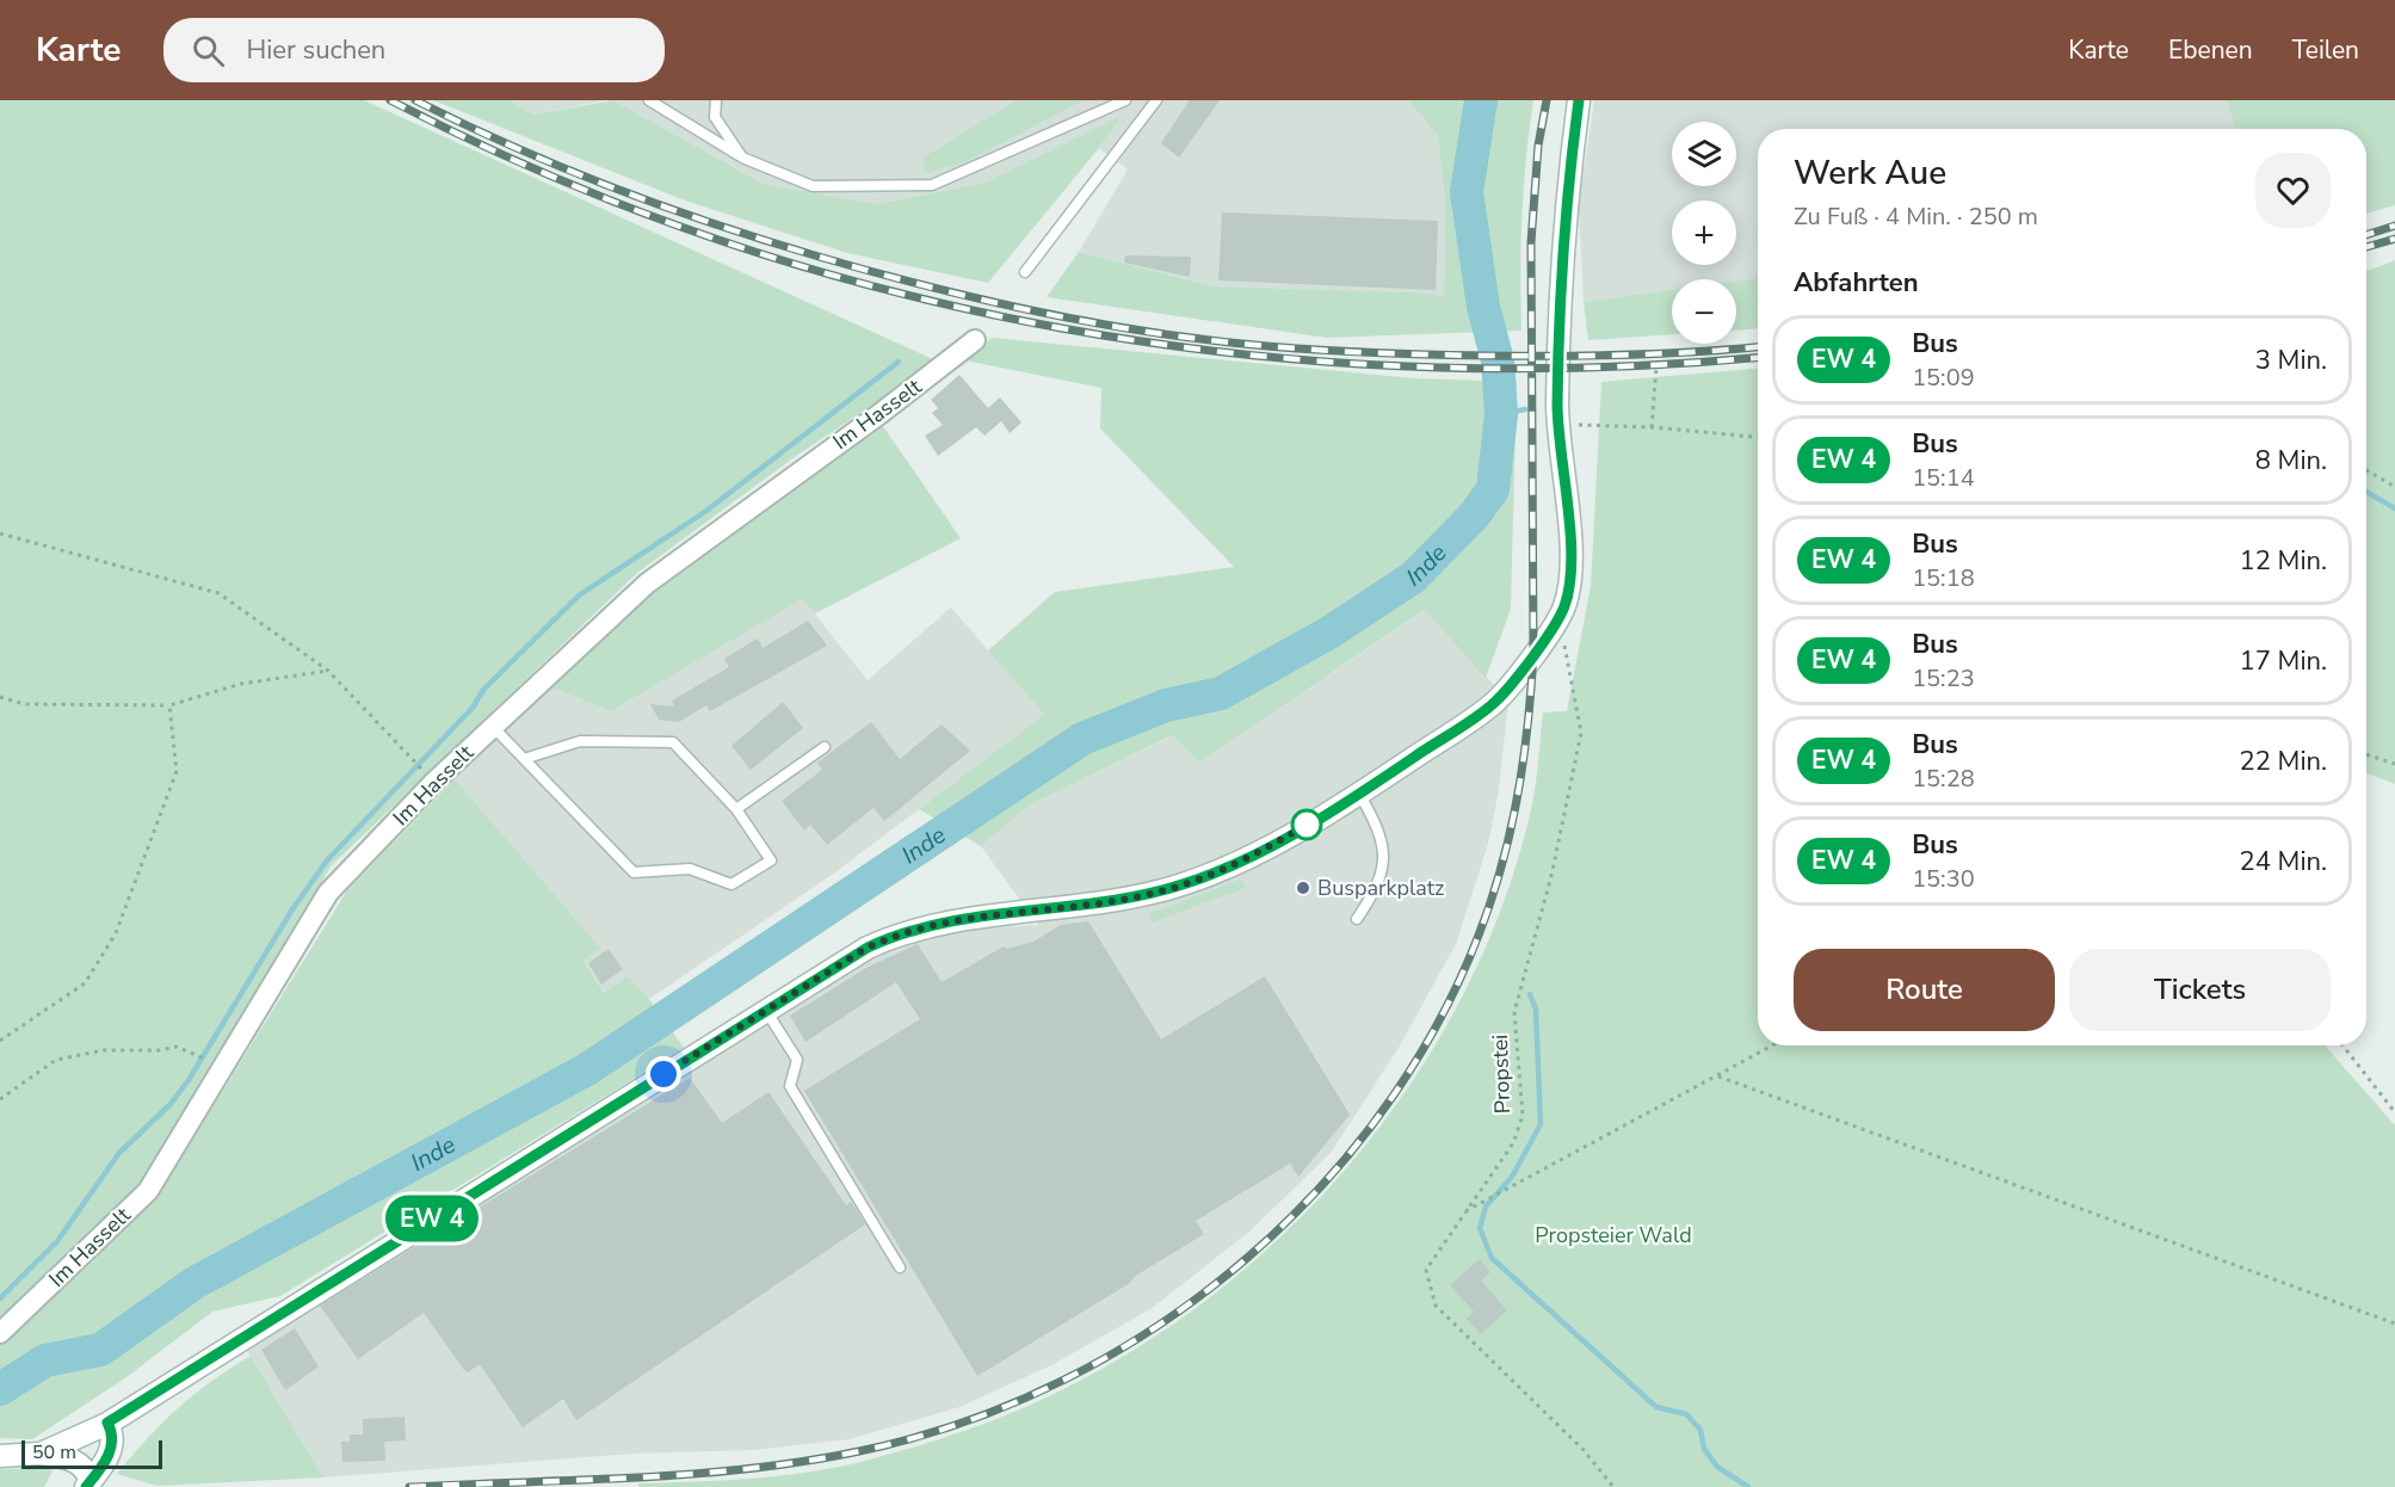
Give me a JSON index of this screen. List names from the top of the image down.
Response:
{
  "streets": {
    "street": ["Im Hasselt"],
    "path": ["Propstei"]
  },
  "water": ["Inde"],
  "parks": ["Propsteier Wald"],
  "places": ["Busparkplatz"],
  "scale_bar": "50 m",
  "page": {
    "header": "Karte",
    "search": "Hier suchen",
    "nav": ["Karte", "Ebenen", "Teilen"],
    "on_map": "EW 4",
    "map_buttons": ["+", "−"],
    "heading": [
      ["Werk Aue", "Zu Fuß · 4 Min. · 250 m"],
      "Abfahrten"
    ],
    "list": [
      {
        "mark": "EW 4",
        "name": "Bus",
        "note": "15:09",
        "value": "3 Min."
      },
      {
        "mark": "EW 4",
        "name": "Bus",
        "note": "15:14",
        "value": "8 Min."
      },
      {
        "mark": "EW 4",
        "name": "Bus",
        "note": "15:18",
        "value": "12 Min."
      },
      {
        "mark": "EW 4",
        "name": "Bus",
        "note": "15:23",
        "value": "17 Min."
      },
      {
        "mark": "EW 4",
        "name": "Bus",
        "note": "15:28",
        "value": "22 Min."
      },
      {
        "mark": "EW 4",
        "name": "Bus",
        "note": "15:30",
        "value": "24 Min."
      }
    ],
    "buttons": ["Route", "Tickets"],
    "scale": "50 m"
  }
}
